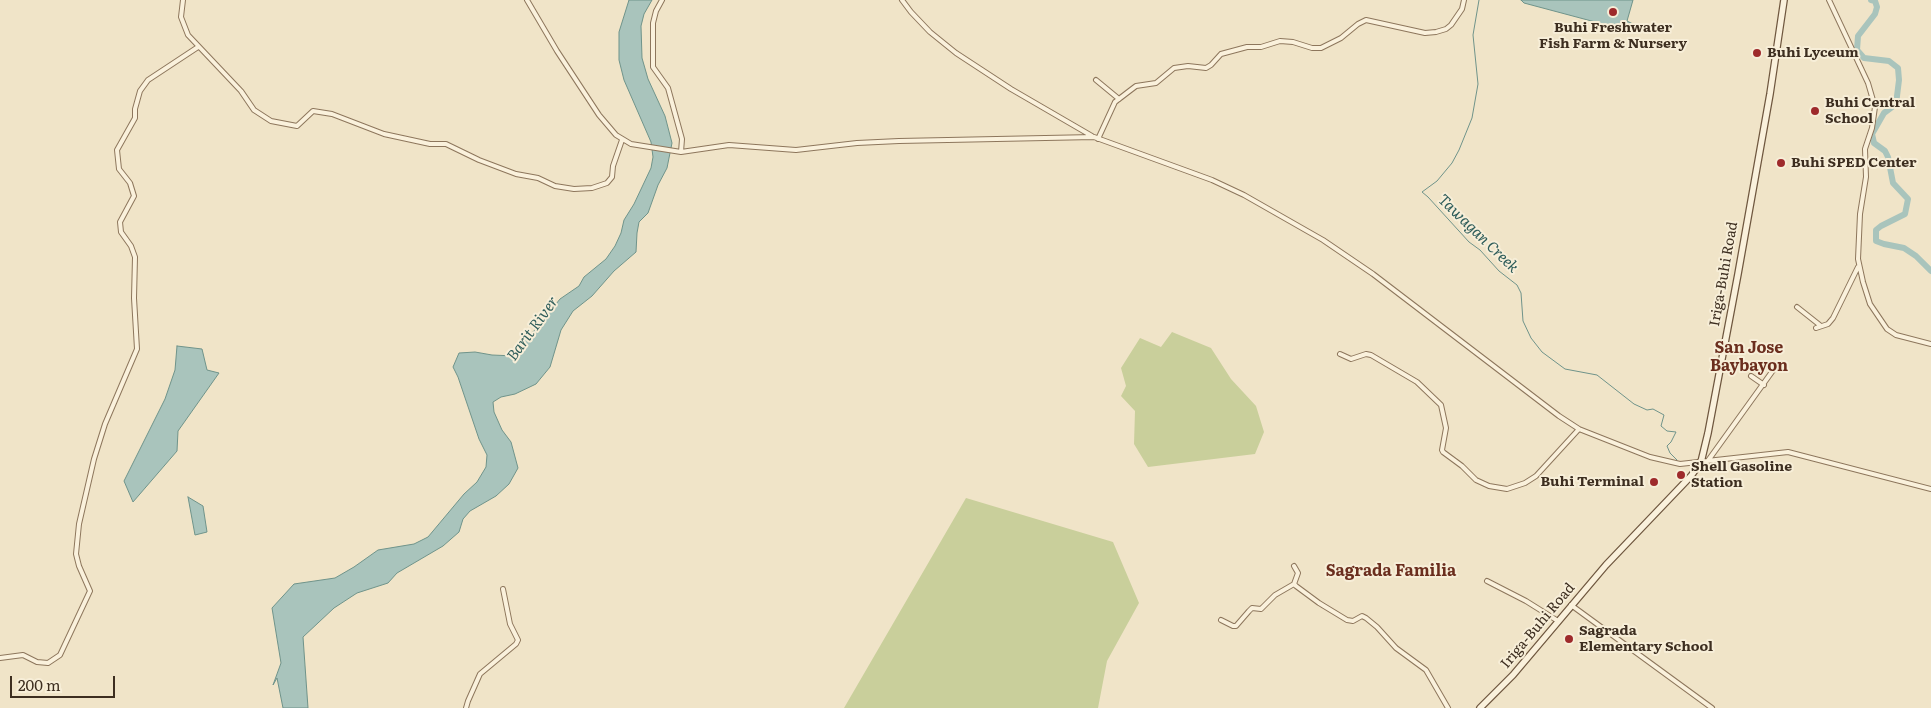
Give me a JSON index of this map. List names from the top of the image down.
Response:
{
  "streets": {
    "main road": ["Iriga-Buhi Road"]
  },
  "districts": ["San Jose Baybayon", "Sagrada Familia"],
  "water": ["Tawagan Creek", "Barit River"],
  "places": [
    "Buhi Freshwater Fish Farm & Nursery",
    "Buhi Lyceum",
    "Buhi Central School",
    "Buhi SPED Center",
    "Shell Gasoline Station",
    "Buhi Terminal",
    "Sagrada Elementary School"
  ],
  "scale_bar": "200 m"
}
